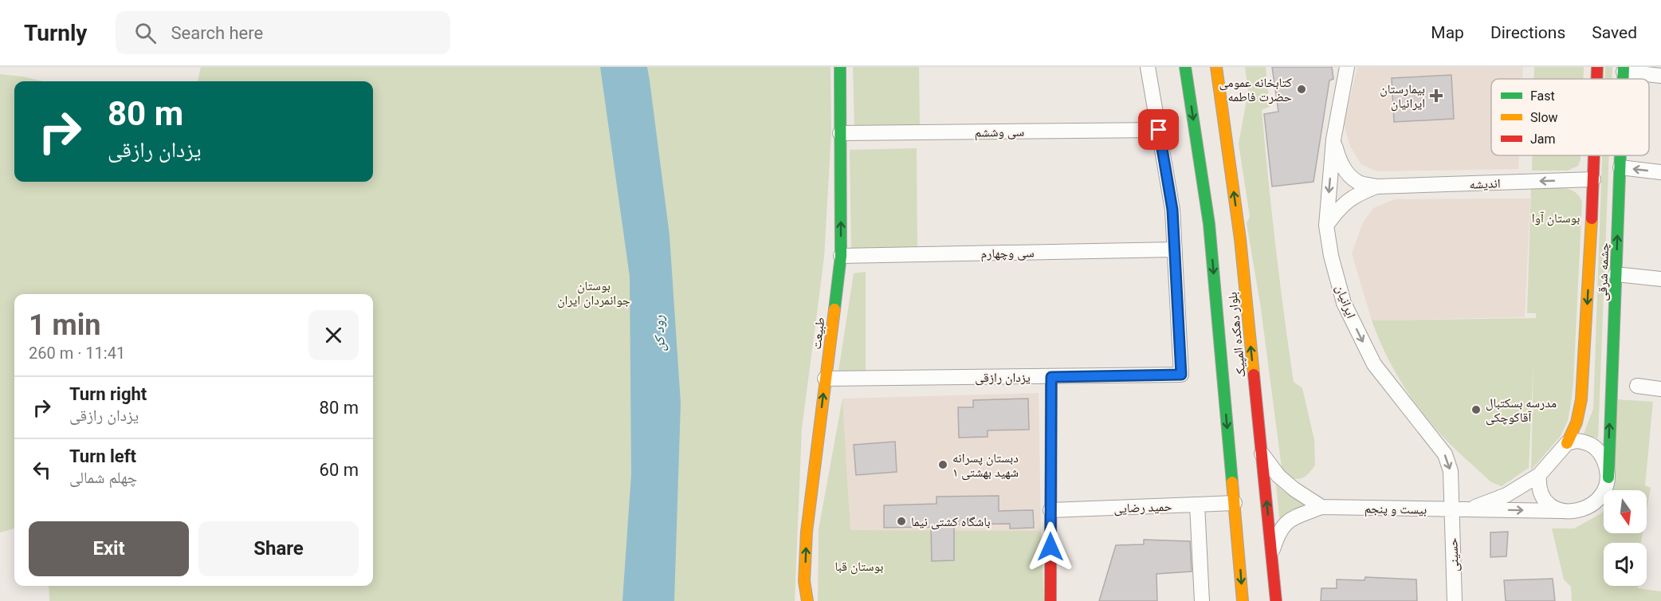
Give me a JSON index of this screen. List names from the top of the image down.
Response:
{
  "streets": {
    "street": [
      "سی وششم",
      "اندیشه",
      "سی وچهارم",
      "چشمه شرقی",
      "ایرانیان",
      "طبیعت",
      "بلوار دهکده المپیک",
      "یزدان رازقی",
      "حمید رضایی",
      "بیست و پنجم",
      "حسینی"
    ]
  },
  "crossings": [
    ["سی وششم", "طبیعت"],
    ["اندیشه", "چشمه شرقی"],
    ["سی وچهارم", "طبیعت"],
    ["سی وچهارم", "یزدان رازقی"],
    ["چشمه شرقی", "بیست و پنجم"],
    ["ایرانیان", "بیست و پنجم"],
    ["ایرانیان", "حسینی"],
    ["طبیعت", "یزدان رازقی"],
    ["بلوار دهکده المپیک", "حمید رضایی"],
    ["بیست و پنجم", "حسینی"]
  ],
  "one_way": ["اندیشه", "ایرانیان", "طبیعت"],
  "water": ["رود کن"],
  "parks": ["بوستان آوا", "بوستان جوانمردان ایران", "بوستان قبا"],
  "places": {
    "other": [
      "کتابخانه عمومی حضرت فاطمه",
      "مدرسه بسکتبال آقاکوچکی",
      "دبستان پسرانه شهید بهشتی ۱",
      "باشگاه کشتی نیما"
    ],
    "health": ["بیمارستان ایرانیان"]
  },
  "legend": ["Fast", "Slow", "Jam"],
  "north": "bottom",
  "page": {
    "header": "Turnly",
    "search": "Search here",
    "nav": ["Map", "Directions", "Saved"],
    "turn": ["80 m", "یزدان رازقی"],
    "heading": ["1 min", "260 m · 11:41"],
    "list": [
      {
        "name": "Turn right",
        "note": "یزدان رازقی",
        "value": "80 m"
      },
      {
        "name": "Turn left",
        "note": "چهلم شمالی",
        "value": "60 m"
      }
    ],
    "buttons": ["Exit", "Share"]
  }
}
